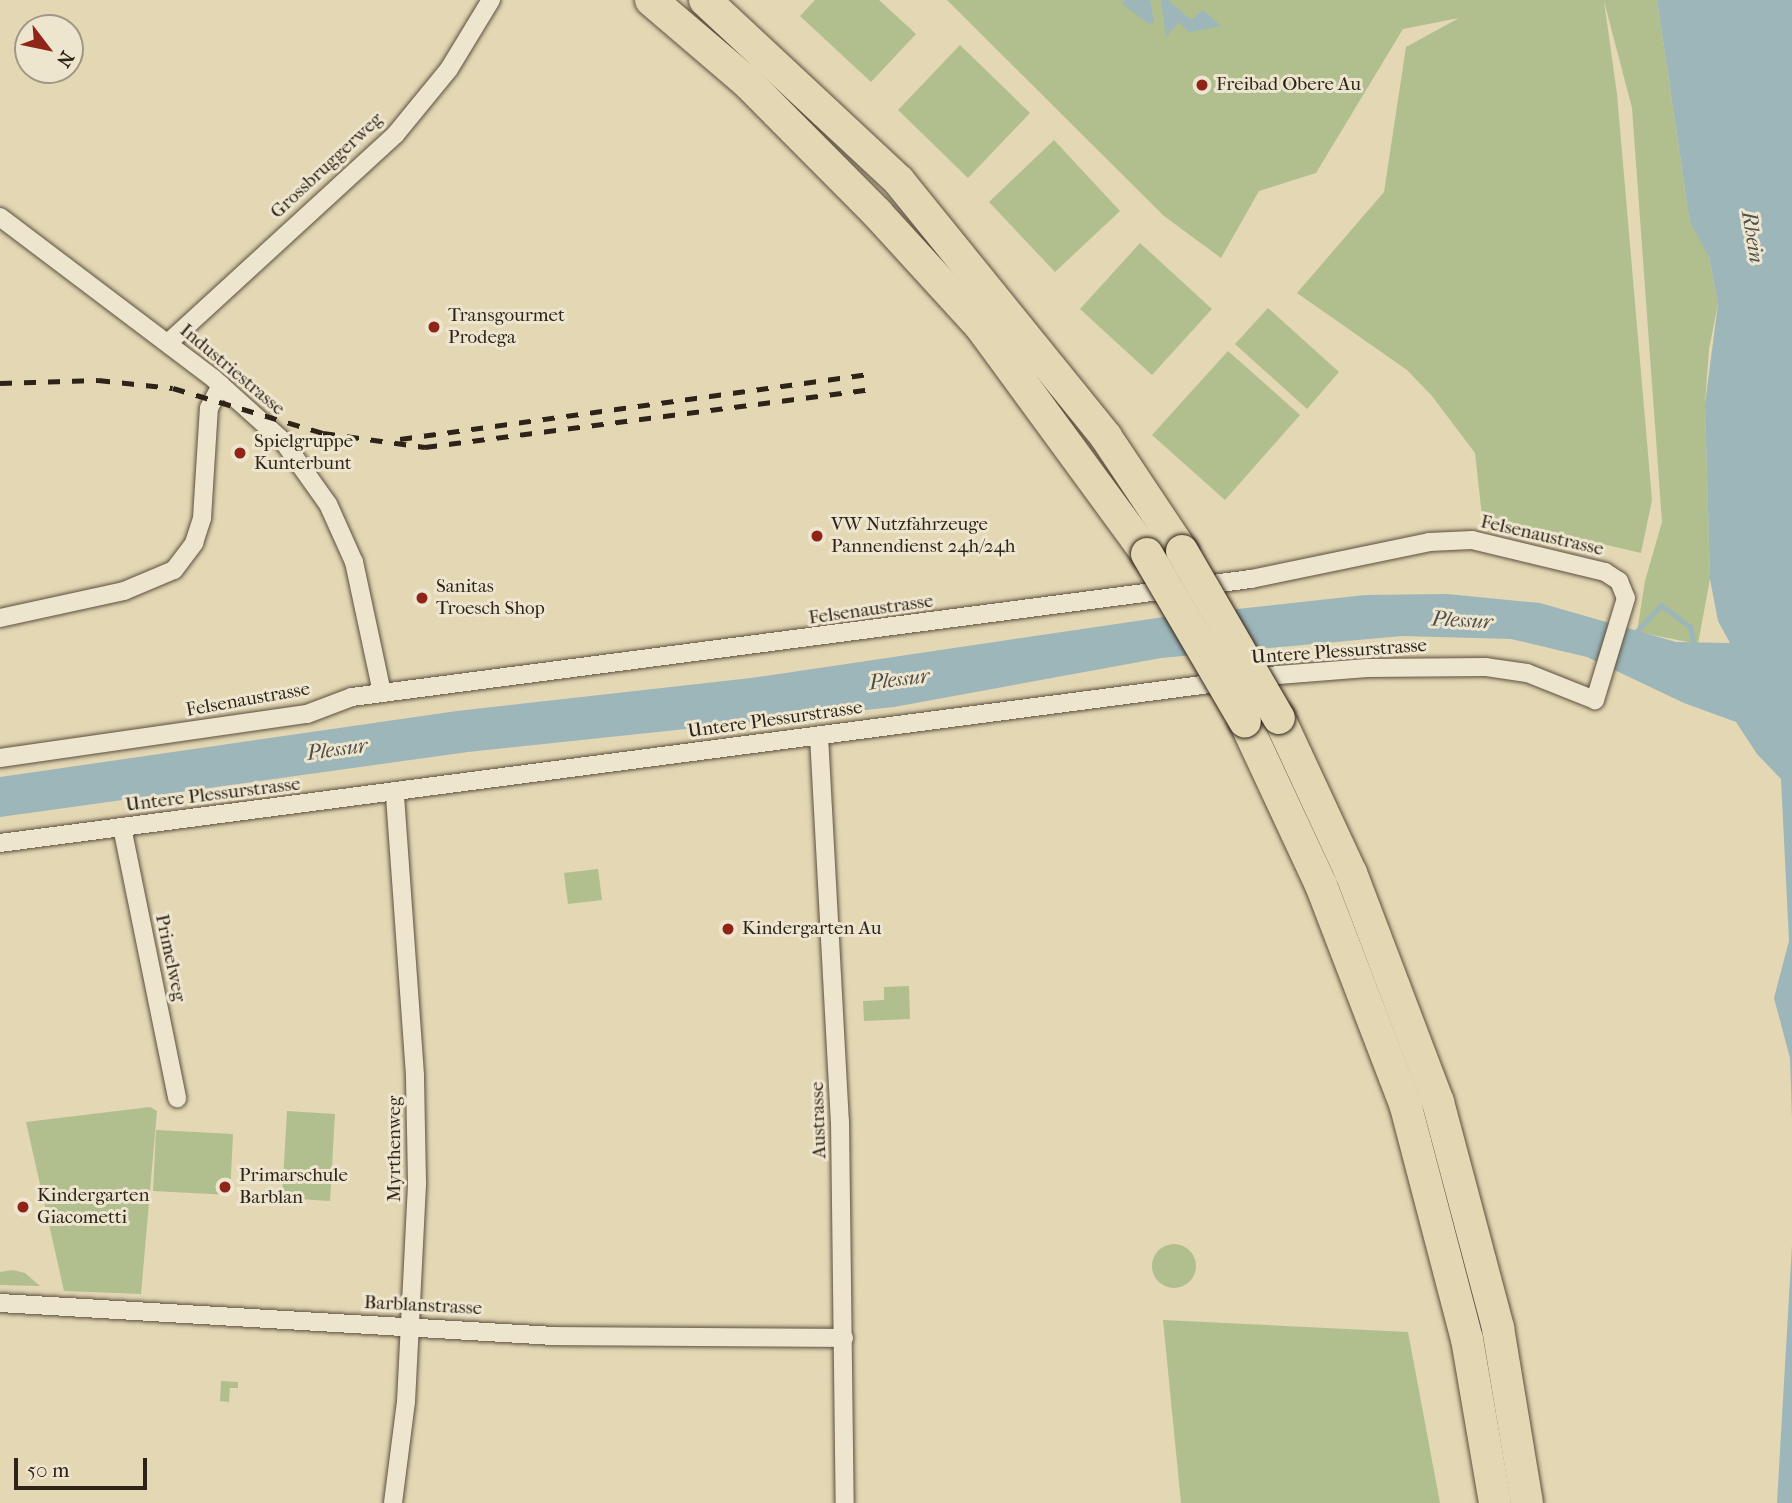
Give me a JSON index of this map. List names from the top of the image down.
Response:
{
  "streets": {
    "street": [
      "Grossbruggerweg",
      "Industriestrasse",
      "Felsenaustrasse",
      "Untere Plessurstrasse",
      "Primelweg",
      "Austrasse",
      "Myrthenweg",
      "Barblanstrasse"
    ]
  },
  "crossings": [
    ["Grossbruggerweg", "Industriestrasse"],
    ["Industriestrasse", "Felsenaustrasse"],
    ["Felsenaustrasse", "Untere Plessurstrasse"],
    ["Untere Plessurstrasse", "Primelweg"],
    ["Untere Plessurstrasse", "Austrasse"],
    ["Untere Plessurstrasse", "Myrthenweg"],
    ["Austrasse", "Barblanstrasse"],
    ["Myrthenweg", "Barblanstrasse"]
  ],
  "water": ["Rhein", "Plessur"],
  "places": [
    "Freibad Obere Au",
    "Transgourmet Prodega",
    "Spielgruppe Kunterbunt",
    "VW Nutzfahrzeuge Pannendienst 24h/24h",
    "Sanitas Troesch Shop",
    "Kindergarten Au",
    "Primarschule Barblan",
    "Kindergarten Giacometti"
  ],
  "scale_bar": "50 m",
  "north": "bottom right"
}
